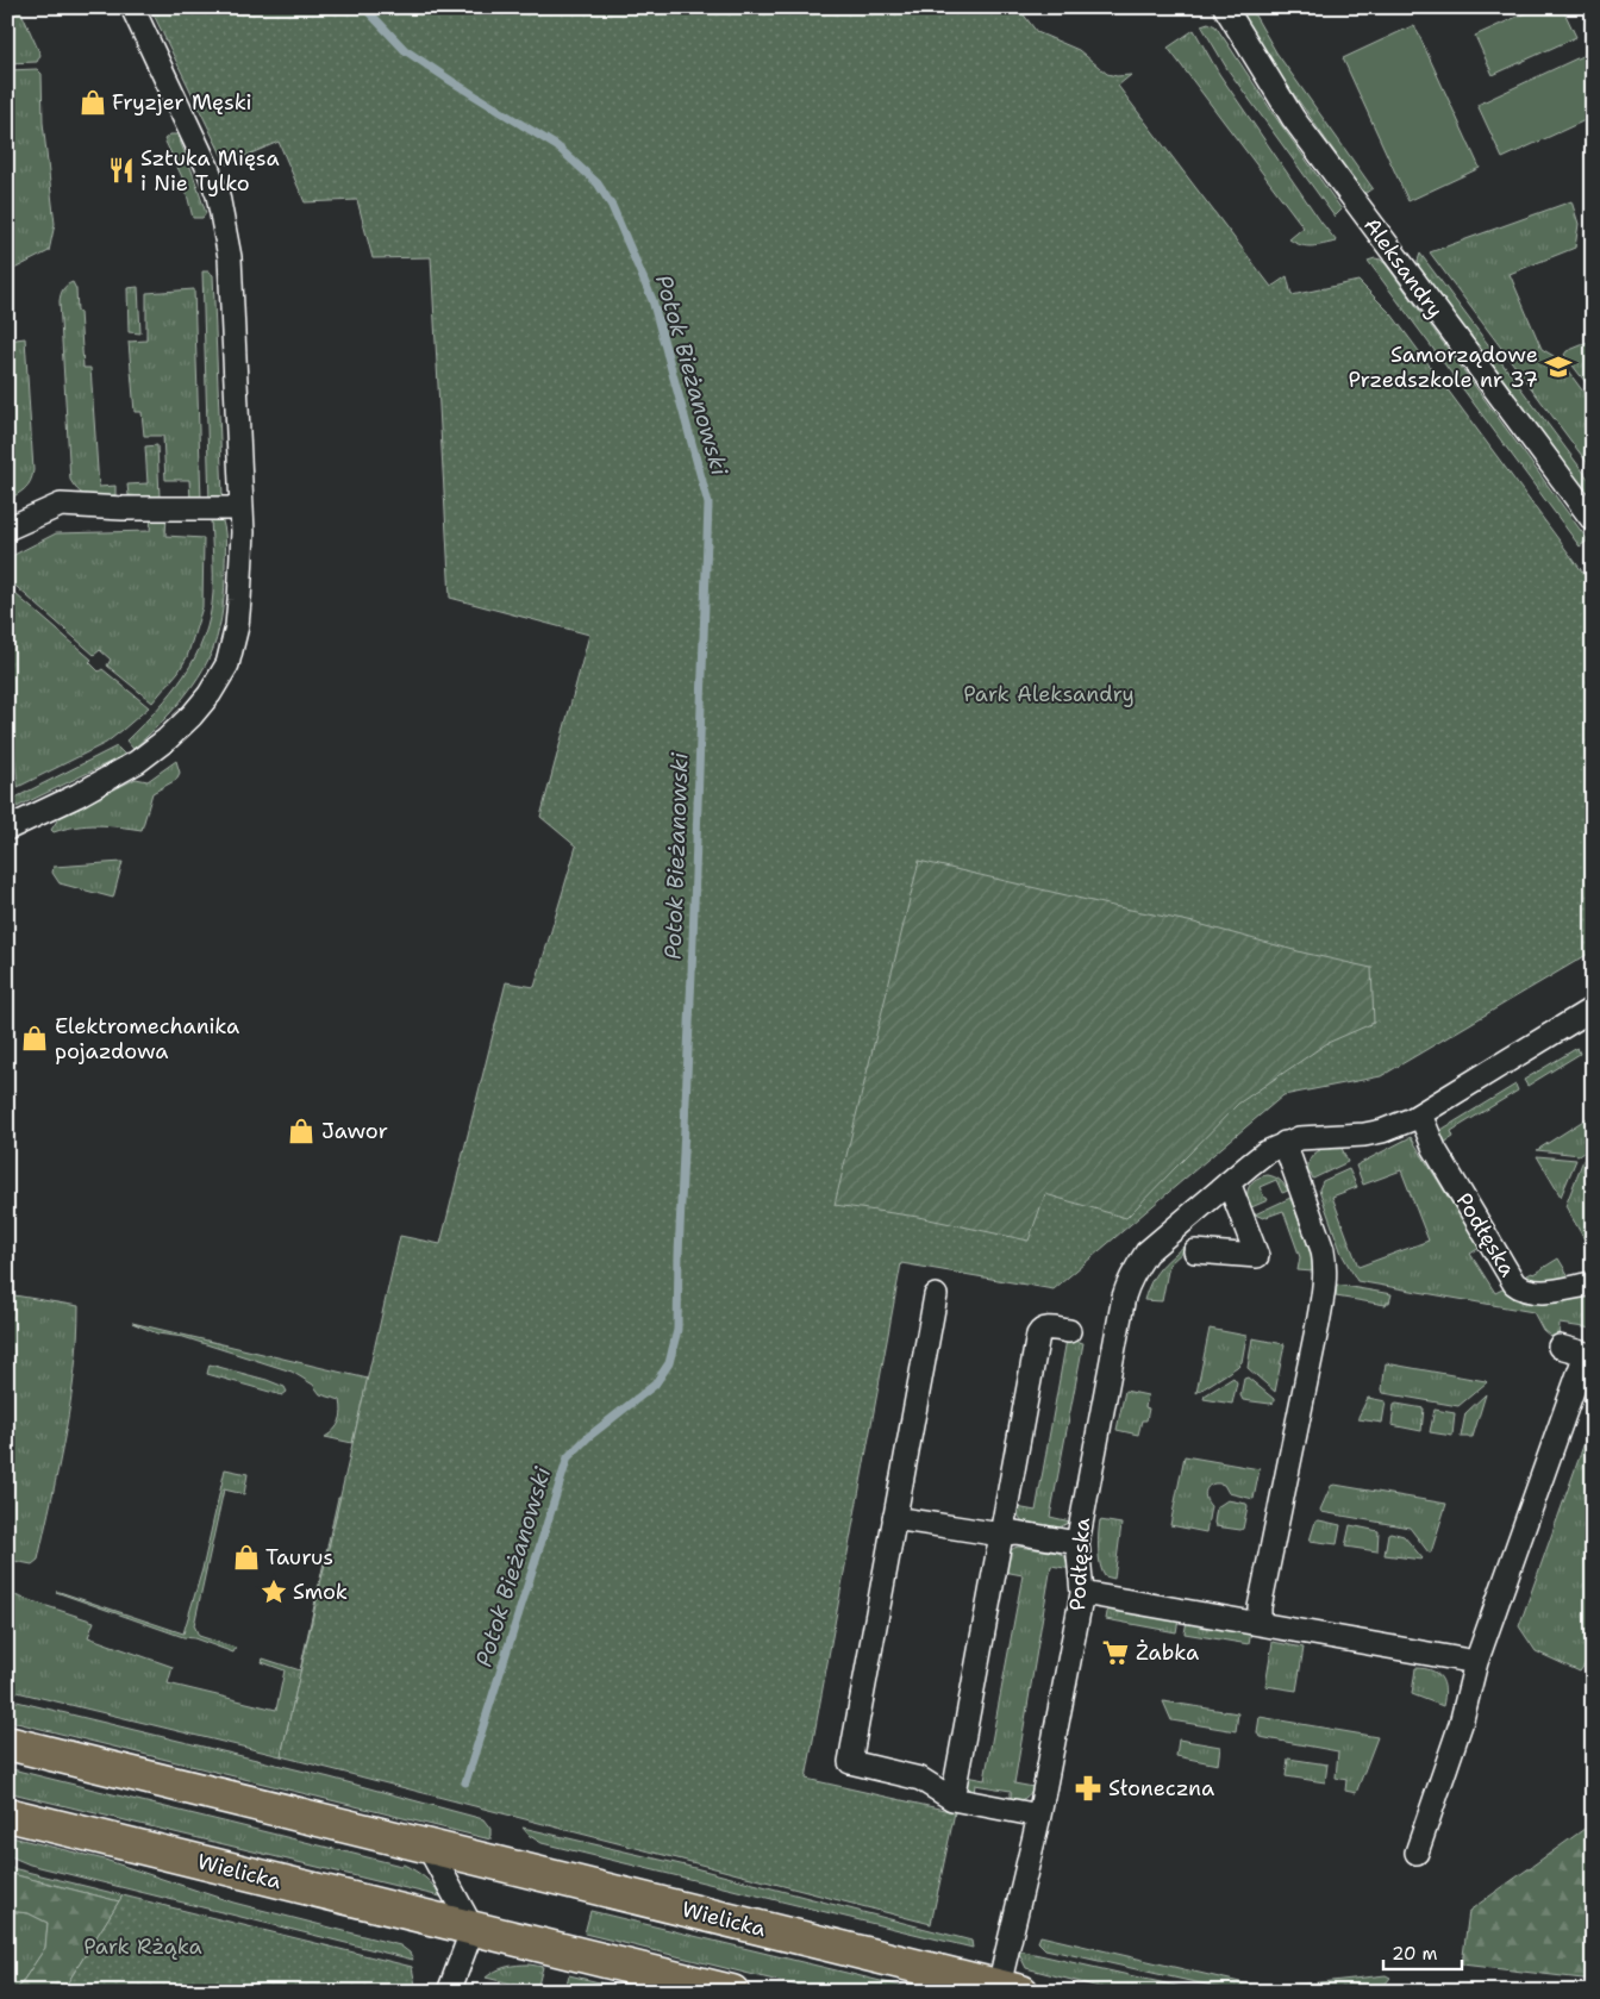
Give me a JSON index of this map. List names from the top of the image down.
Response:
{
  "streets": {
    "main road": ["Wielicka"],
    "street": ["Aleksandry", "Podłęska"]
  },
  "crossings": [
    ["Podłęska", "Wielicka"]
  ],
  "water": ["Potok Bieżanowski"],
  "parks": ["Park Aleksandry", "Park Rżąka"],
  "places": {
    "shop": [
      "Fryzjer Męski",
      "Elektromechanika pojazdowa",
      "Jawor",
      "Taurus"
    ],
    "restaurant": ["Sztuka Mięsa i Nie Tylko"],
    "school or university": ["Samorządowe Przedszkole nr 37"],
    "place": ["Smok"],
    "supermarket": ["Żabka"],
    "pharmacy": ["Słoneczna"]
  },
  "scale_bar": "20 m"
}
